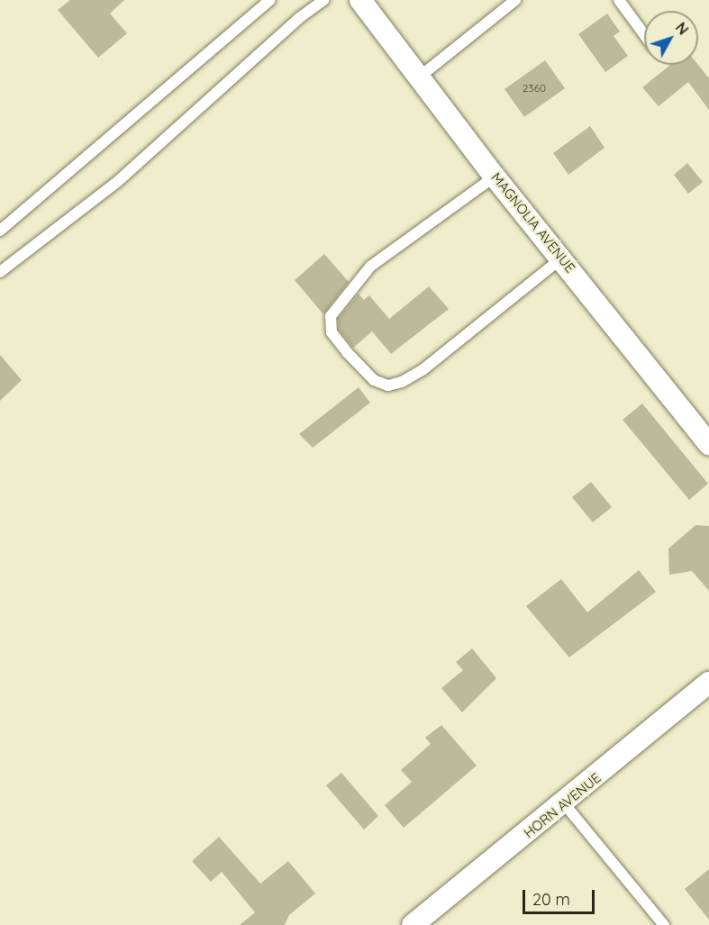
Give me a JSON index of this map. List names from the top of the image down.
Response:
{
  "streets": {
    "street": ["MAGNOLIA AVENUE", "HORN AVENUE"]
  },
  "house_numbers": ["2360"],
  "scale_bar": "20 m",
  "north": "top right"
}
